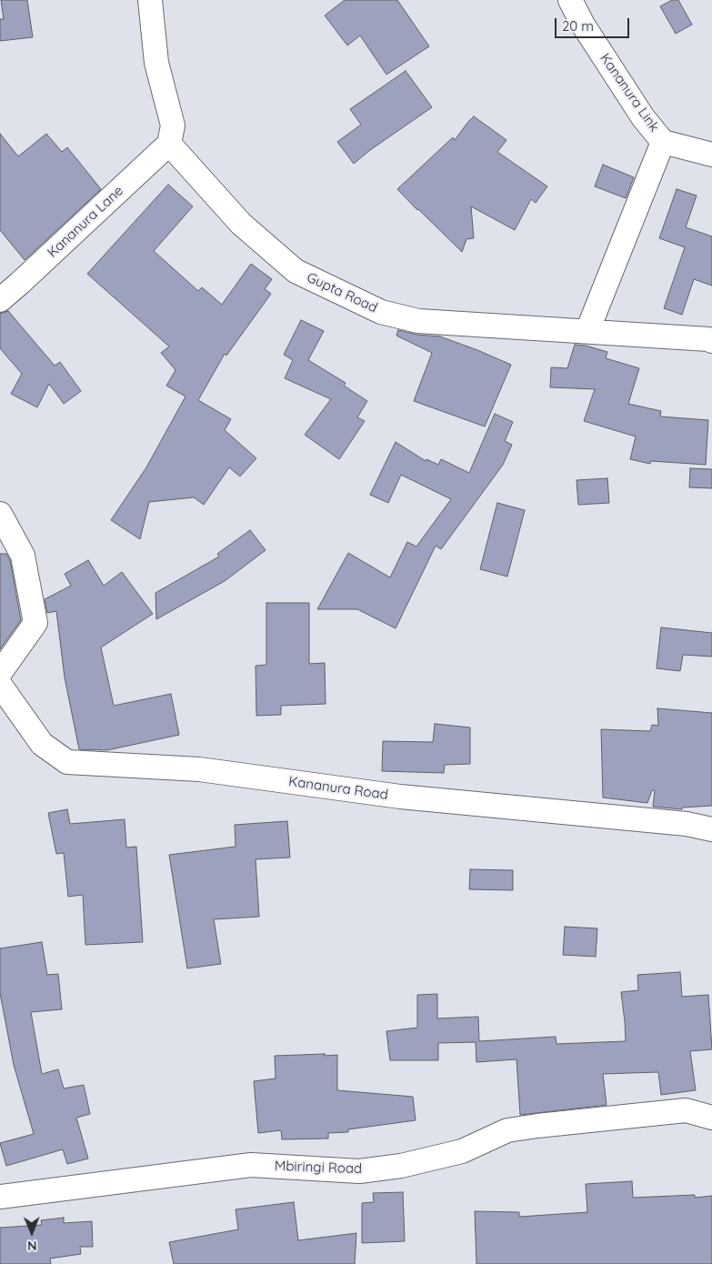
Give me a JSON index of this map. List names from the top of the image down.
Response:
{
  "streets": {
    "street": [
      "Kananura Link",
      "Kananura Lane",
      "Gupta Road",
      "Kananura Road",
      "Mbiringi Road"
    ]
  },
  "crossings": [
    ["Kananura Lane", "Gupta Road"]
  ],
  "scale_bar": "20 m",
  "north": "bottom"
}
